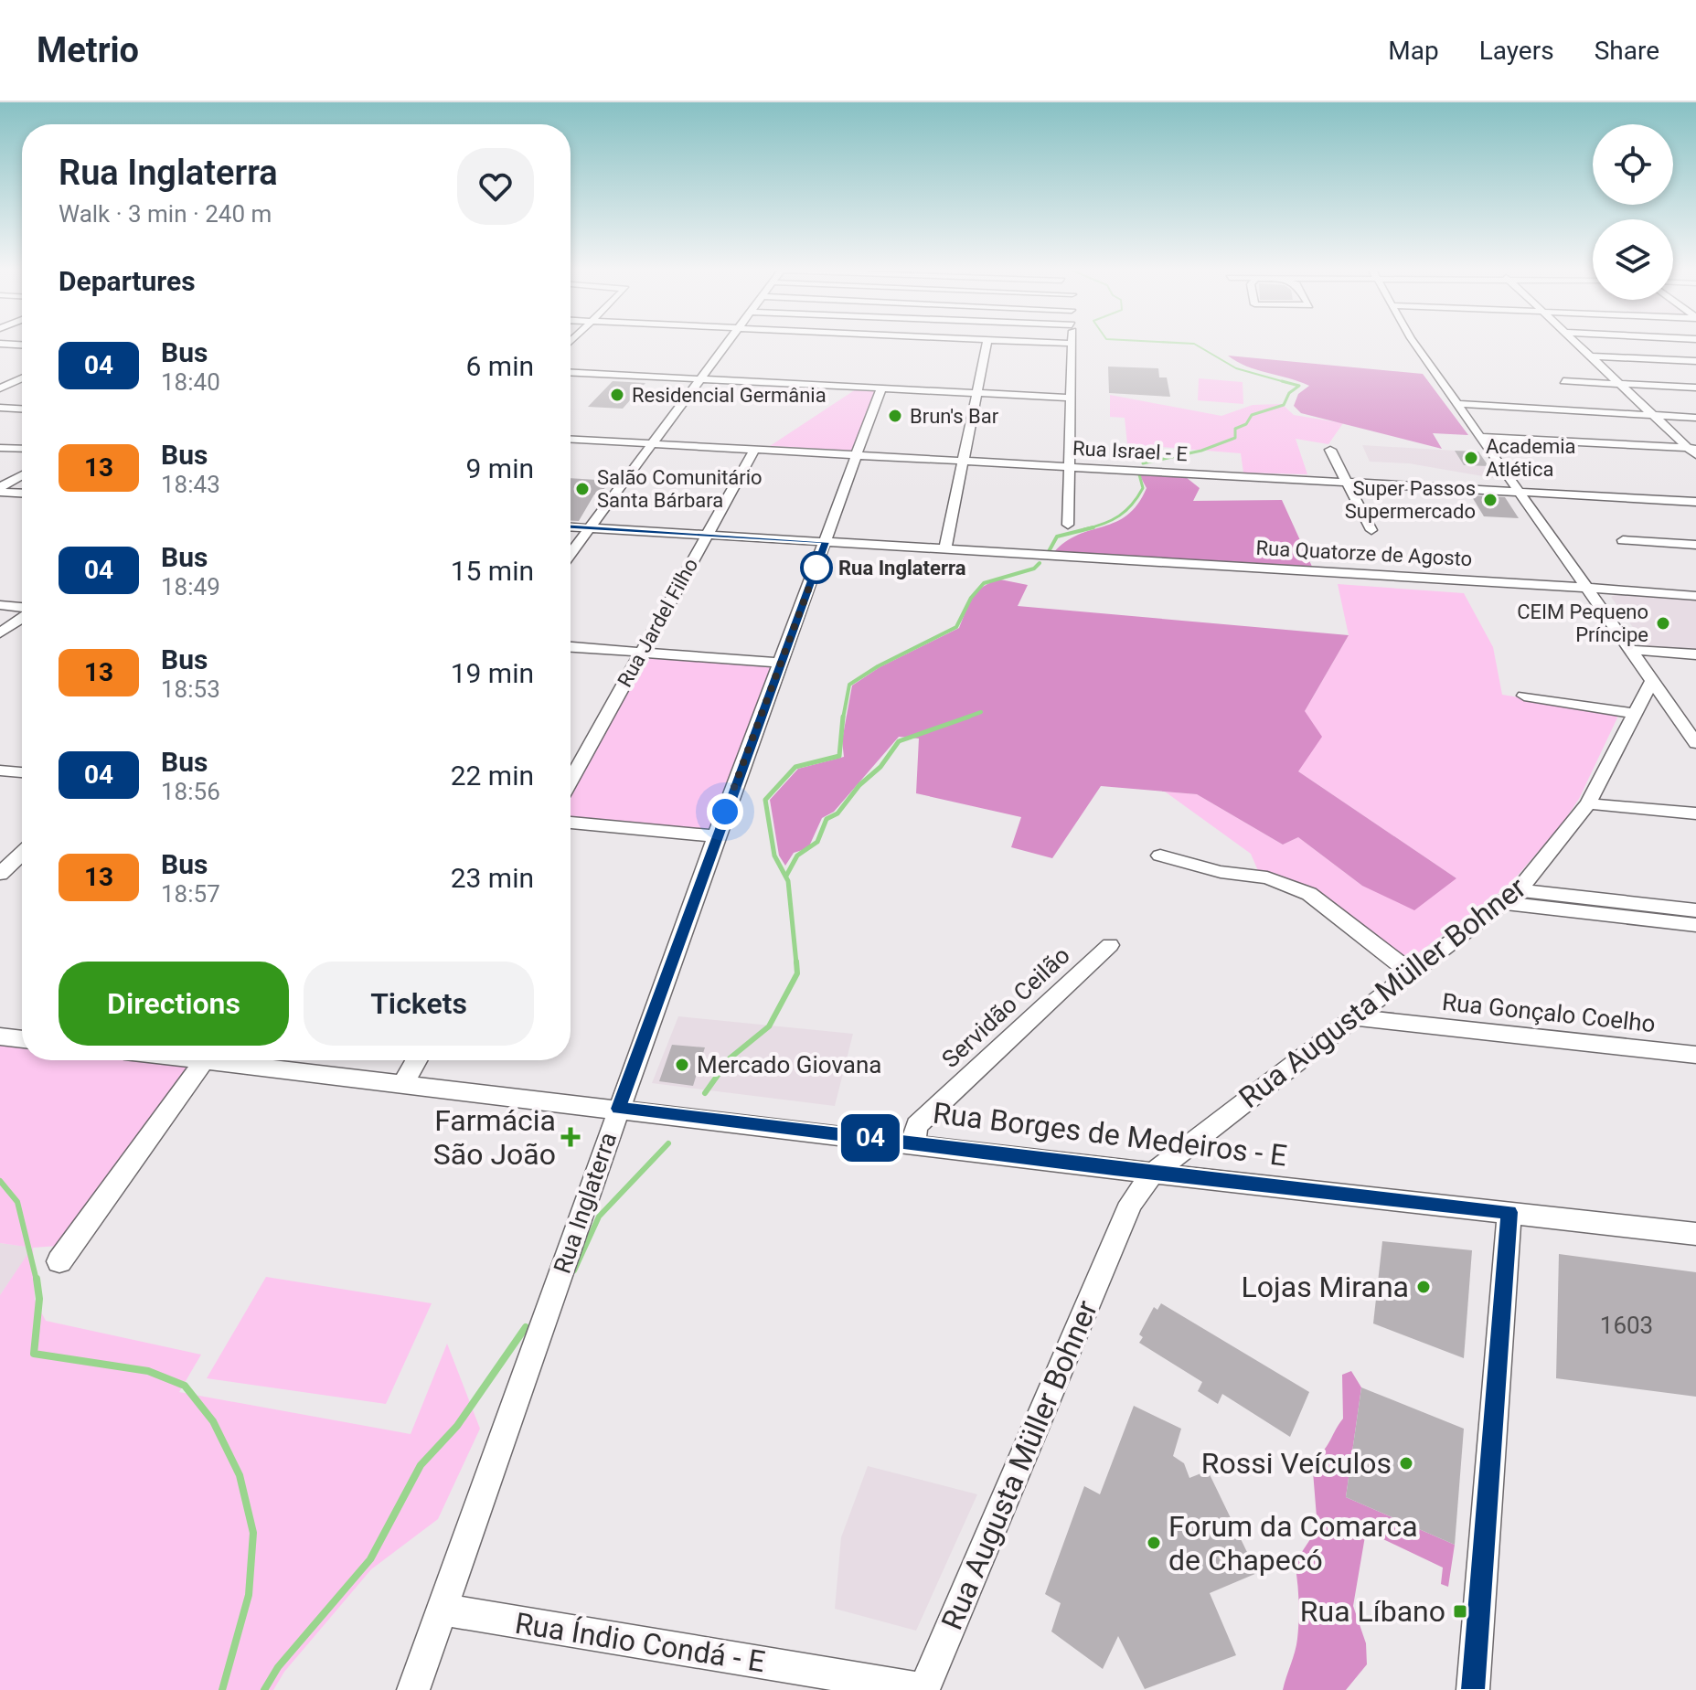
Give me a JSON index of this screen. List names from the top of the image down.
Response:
{
  "streets": {
    "street": [
      "Rua Israel - E",
      "Rua Quatorze de Agosto",
      "Rua Jardel Filho",
      "Rua Augusta Müller Bohner",
      "Servidão Ceilão",
      "Rua Gonçalo Coelho",
      "Rua Borges de Medeiros - E",
      "Rua Inglaterra",
      "Rua Índio Condá - E"
    ]
  },
  "crossings": [
    ["Rua Israel - E", "Rua Jardel Filho"],
    ["Rua Israel - E", "Rua Inglaterra"],
    ["Rua Quatorze de Agosto", "Rua Jardel Filho"],
    ["Rua Quatorze de Agosto", "Rua Inglaterra"],
    ["Rua Augusta Müller Bohner", "Rua Gonçalo Coelho"],
    ["Rua Augusta Müller Bohner", "Rua Borges de Medeiros - E"],
    ["Rua Augusta Müller Bohner", "Rua Índio Condá - E"],
    ["Servidão Ceilão", "Rua Borges de Medeiros - E"],
    ["Rua Borges de Medeiros - E", "Rua Inglaterra"],
    ["Rua Inglaterra", "Rua Índio Condá - E"]
  ],
  "places": {
    "other": [
      "Residencial Germânia",
      "Brun's Bar",
      "Academia Atlética",
      "Salão Comunitário Santa Bárbara",
      "Super Passos Supermercado",
      "Rua Inglaterra",
      "CEIM Pequeno Príncipe",
      "Mercado Giovana",
      "Lojas Mirana",
      "Rossi Veículos",
      "Forum da Comarca de Chapecó"
    ],
    "health": ["Farmácia São João"],
    "transit": ["Rua Líbano"]
  },
  "lines": ["bus line 04"],
  "house_numbers": ["1603"],
  "page": {
    "header": "Metrio",
    "nav": ["Map", "Layers", "Share"],
    "on_map": "04",
    "heading": [
      ["Rua Inglaterra", "Walk · 3 min · 240 m"],
      "Departures"
    ],
    "list": [
      {
        "mark": "04",
        "name": "Bus",
        "note": "18:40",
        "value": "6 min"
      },
      {
        "mark": "13",
        "name": "Bus",
        "note": "18:43",
        "value": "9 min"
      },
      {
        "mark": "04",
        "name": "Bus",
        "note": "18:49",
        "value": "15 min"
      },
      {
        "mark": "13",
        "name": "Bus",
        "note": "18:53",
        "value": "19 min"
      },
      {
        "mark": "04",
        "name": "Bus",
        "note": "18:56",
        "value": "22 min"
      },
      {
        "mark": "13",
        "name": "Bus",
        "note": "18:57",
        "value": "23 min"
      }
    ],
    "buttons": ["Directions", "Tickets"]
  }
}
